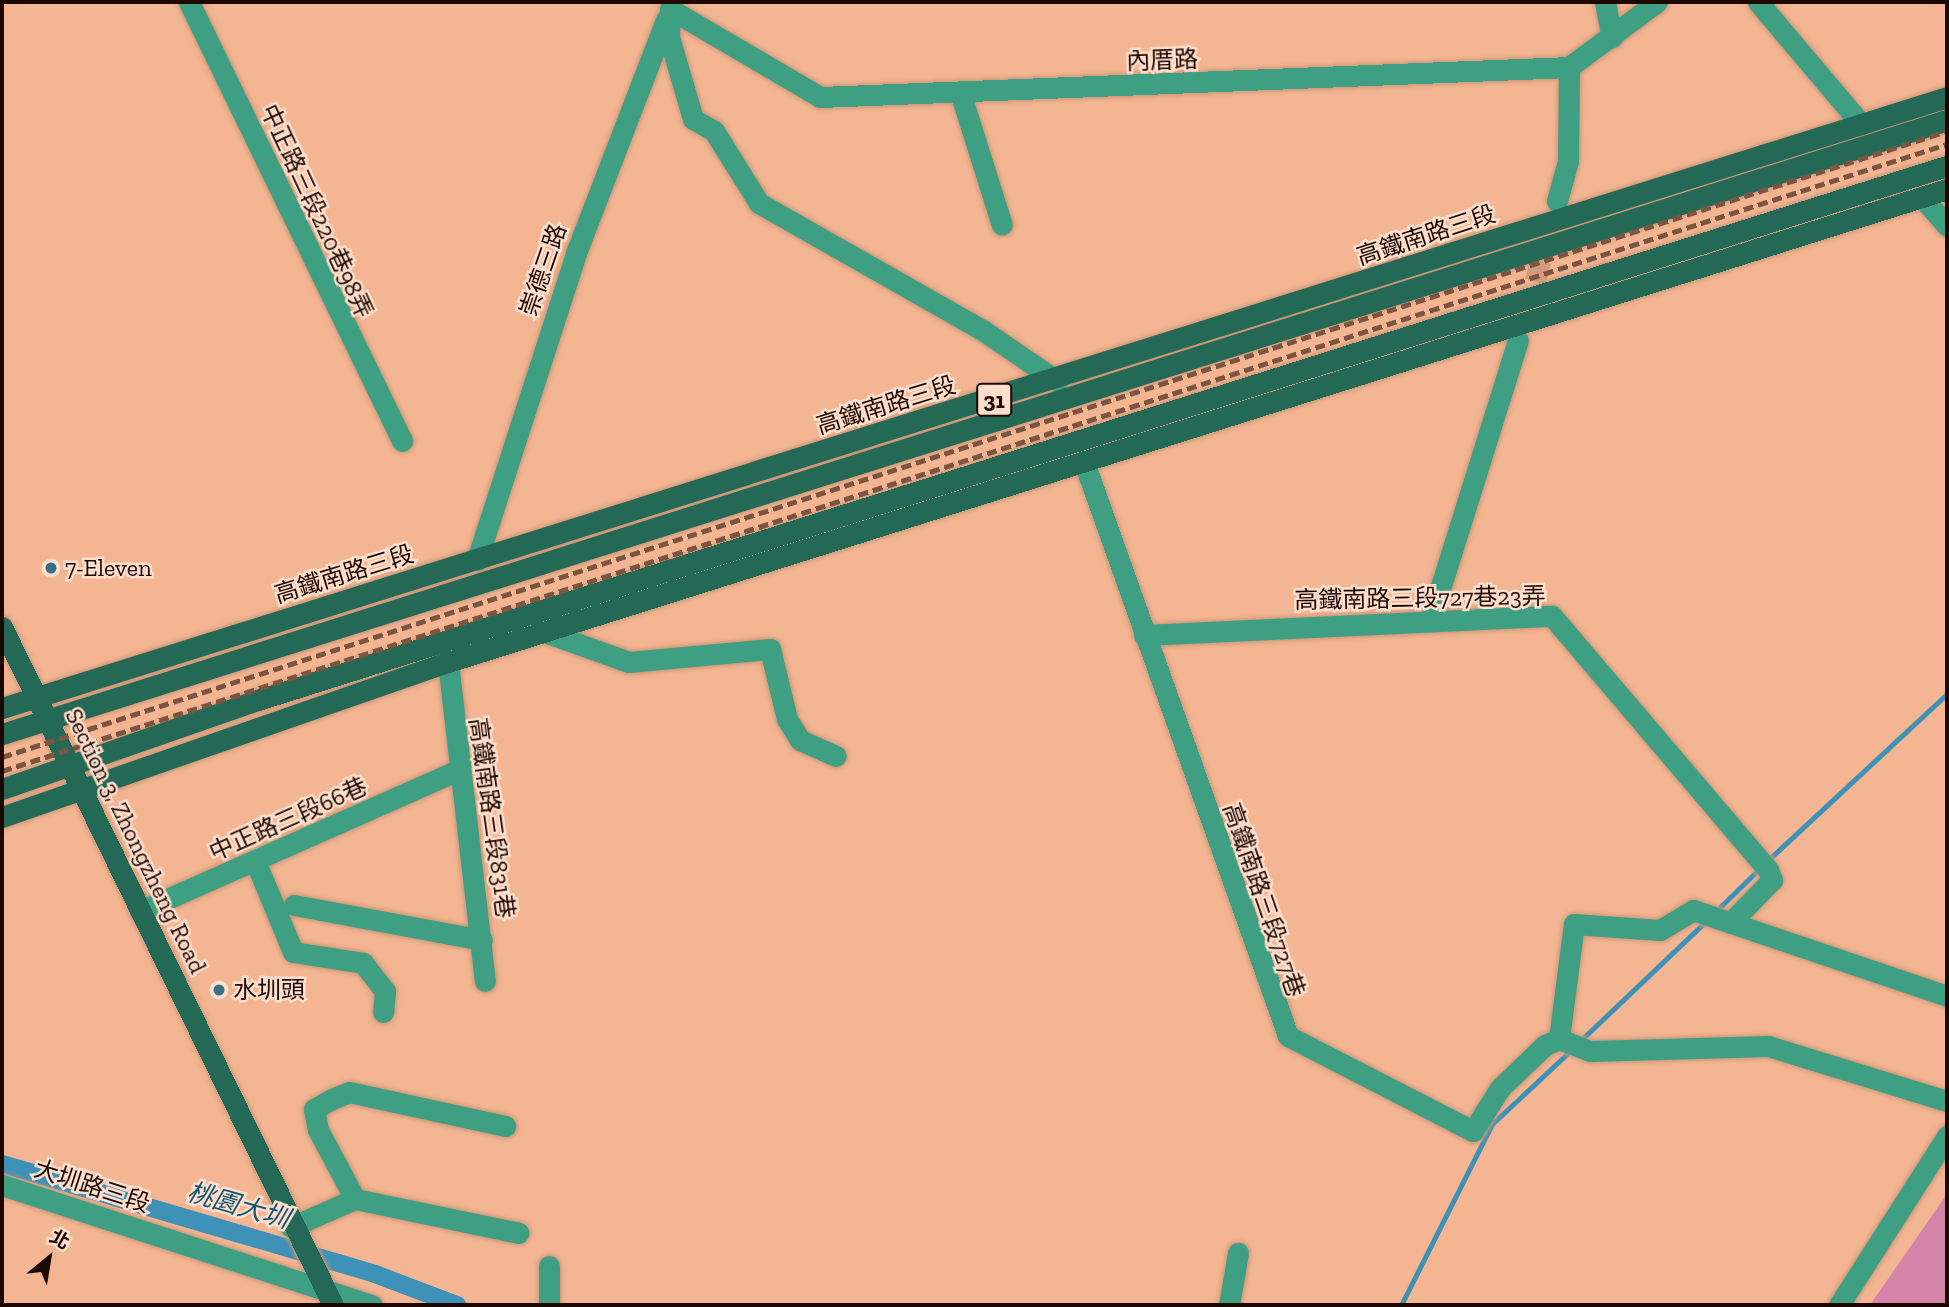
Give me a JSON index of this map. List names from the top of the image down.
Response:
{
  "streets": {
    "main road": ["高鐵南路三段", "31", "Section 3, Zhongzheng Road"],
    "street": [
      "內厝路",
      "中正路三段220巷98弄",
      "崇德三路",
      "高鐵南路三段727巷23弄",
      "高鐵南路三段831巷",
      "中正路三段66巷",
      "高鐵南路三段727巷",
      "大圳路三段"
    ]
  },
  "crossings": [
    ["內厝路", "崇德三路"],
    ["高鐵南路三段", "崇德三路"],
    ["高鐵南路三段", "31"],
    ["高鐵南路三段", "Section 3, Zhongzheng Road"],
    ["31", "Section 3, Zhongzheng Road"],
    ["高鐵南路三段727巷23弄", "高鐵南路三段727巷"],
    ["高鐵南路三段831巷", "中正路三段66巷"],
    ["中正路三段66巷", "Section 3, Zhongzheng Road"],
    ["Section 3, Zhongzheng Road", "大圳路三段"]
  ],
  "water": ["桃園大圳"],
  "places": ["7-Eleven", "水圳頭"],
  "north": "top right"
}
